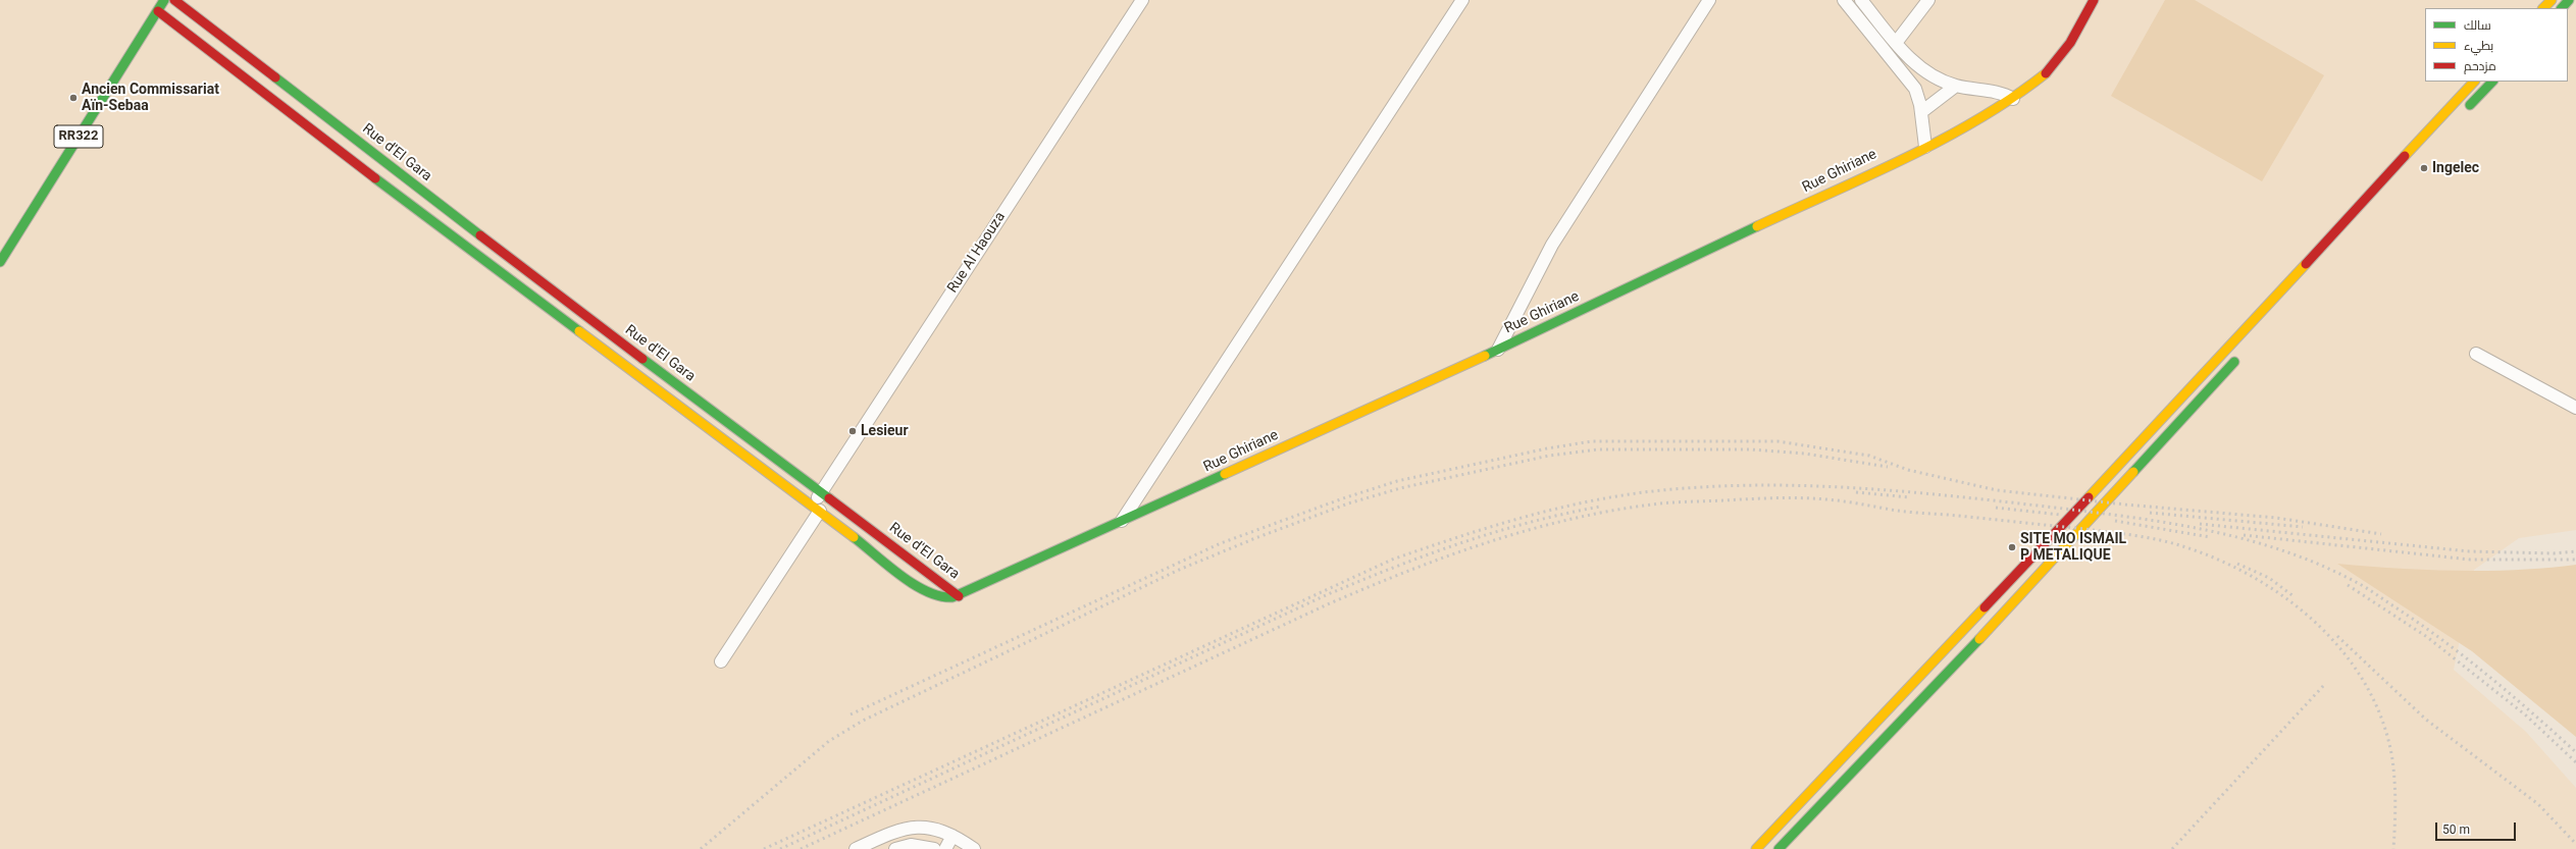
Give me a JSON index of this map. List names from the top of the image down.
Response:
{
  "streets": {
    "street": [
      "RR322",
      "Rue d'El Gara",
      "Rue Ghiriane",
      "Rue Al Haouza"
    ]
  },
  "crossings": [
    ["RR322", "Rue d'El Gara"],
    ["Rue d'El Gara", "Rue Ghiriane"],
    ["Rue d'El Gara", "Rue Al Haouza"]
  ],
  "places": [
    "Ancien Commissariat Aïn-Sebaa",
    "Ingelec",
    "Lesieur",
    "SITE MO ISMAIL P METALIQUE"
  ],
  "legend": ["سالك", "بطيء", "مزدحم"],
  "scale_bar": "50 m"
}
